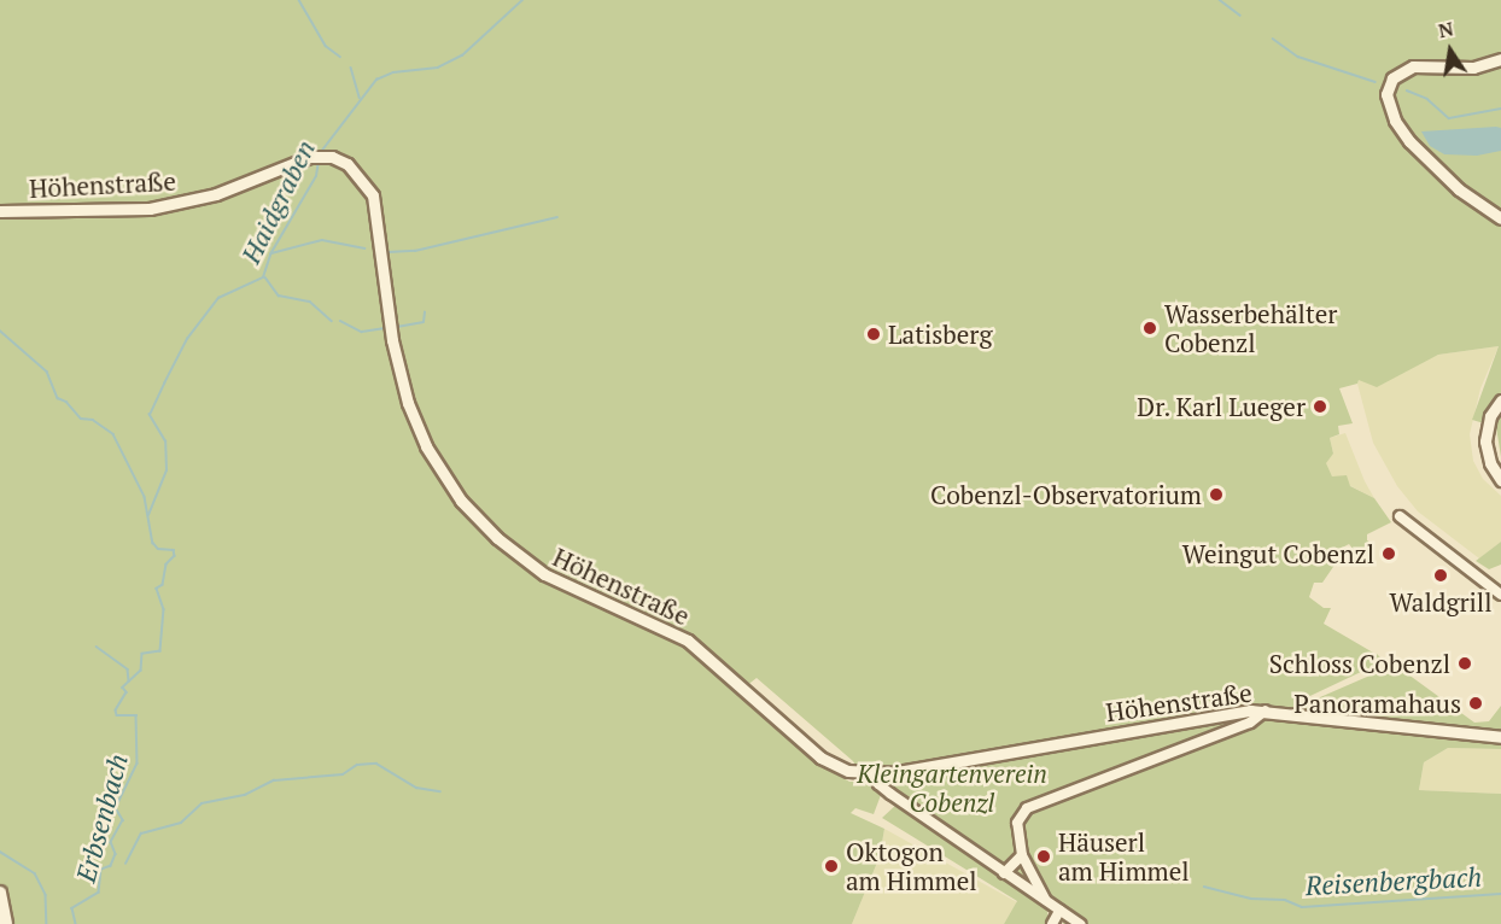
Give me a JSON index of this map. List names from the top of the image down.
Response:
{
  "streets": {
    "street": ["Höhenstraße"]
  },
  "water": ["Haidgraben", "Erbsenbach", "Reisenbergbach"],
  "parks": ["Kleingartenverein Cobenzl"],
  "places": [
    "Wasserbehälter Cobenzl",
    "Latisberg",
    "Dr. Karl Lueger",
    "Cobenzl-Observatorium",
    "Weingut Cobenzl",
    "Waldgrill",
    "Schloss Cobenzl",
    "Panoramahaus",
    "Häuserl am Himmel",
    "Oktogon am Himmel"
  ],
  "north": "top"
}
